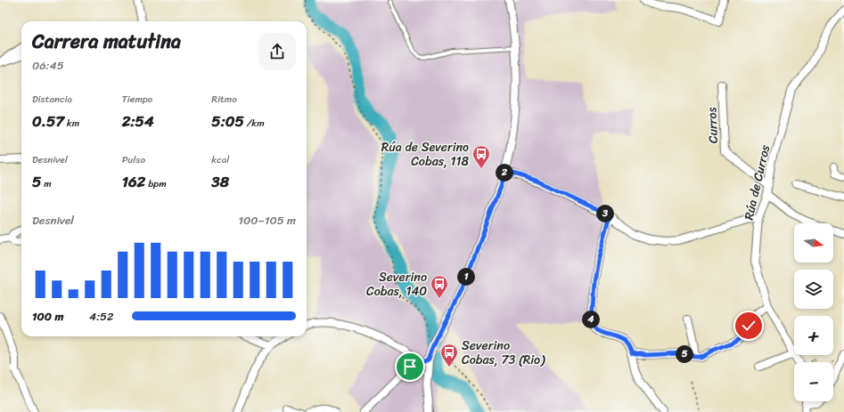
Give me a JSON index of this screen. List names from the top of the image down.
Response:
{
  "streets": {
    "street": ["Curros", "Rúa de Curros"]
  },
  "crossings": [
    ["Curros", "Rúa de Curros"]
  ],
  "places": {
    "bus stop": ["Rúa de Severino Cobas, 118", "Severino Cobas, 140", "Severino Cobas, 73 (Rio)"]
  },
  "north": "right",
  "page": {
    "heading": ["Carrera matutina", "06:45"],
    "stats": [
      ["Distancia", "0.57 km"],
      ["Tiempo", "2:54"],
      ["Ritmo", "5:05 /km"],
      ["Desnivel", "5 m"],
      ["Pulso", "162 bpm"],
      ["kcal", "38"]
    ],
    "pins": [
      "2",
      "3",
      "1",
      "4",
      "5"
    ],
    "chart": ["Desnivel", "100–105 m"],
    "map_buttons": ["+", "−"],
    "list": [
      {
        "name": "100 m",
        "note": "4:52"
      }
    ]
  }
}
